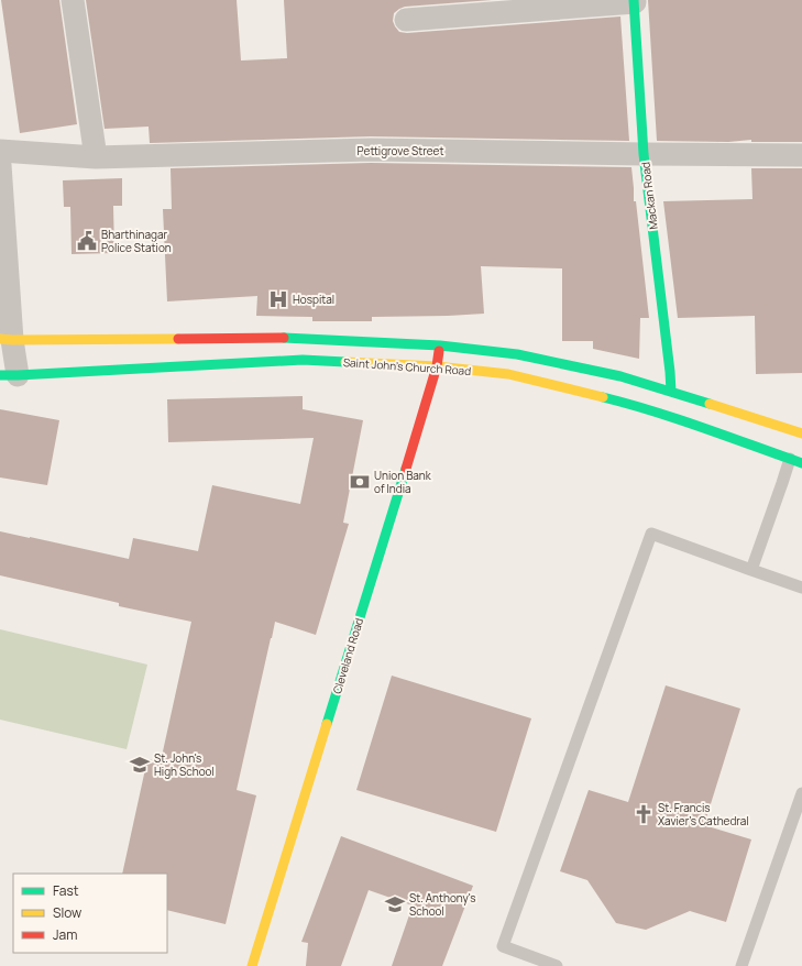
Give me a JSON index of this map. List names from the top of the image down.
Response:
{
  "streets": {
    "main road": ["Mackan Road", "Saint John's Church Road", "Cleveland Road"],
    "street": ["Pettigrove Street"]
  },
  "crossings": [
    ["Pettigrove Street", "Mackan Road"],
    ["Mackan Road", "Saint John's Church Road"],
    ["Saint John's Church Road", "Cleveland Road"]
  ],
  "places": {
    "public building": ["Bharthinagar Police Station"],
    "hospital": ["Hospital"],
    "bank": ["Union Bank of India"],
    "school or university": ["St. John's High School", "St. Anthony's School"],
    "church": ["St. Francis Xavier's Cathedral"]
  },
  "legend": ["Fast", "Slow", "Jam"]
}
